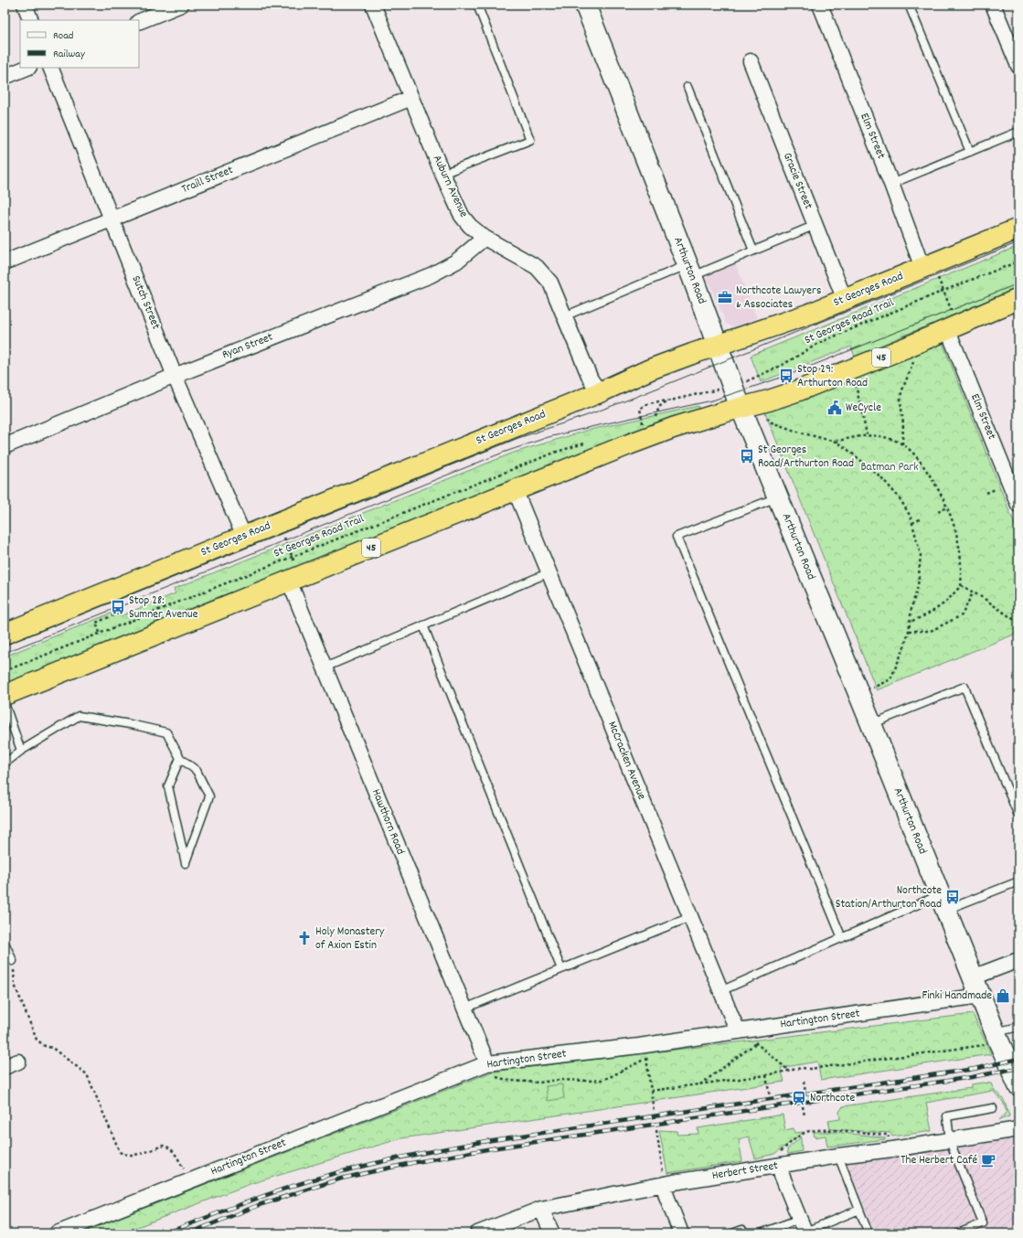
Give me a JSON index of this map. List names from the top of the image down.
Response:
{
  "streets": {
    "highway": ["St Georges Road", "45"],
    "street": [
      "Elm Street",
      "Traill Street",
      "Gracie Street",
      "Auburn Avenue",
      "Arthurton Road",
      "Sutch Street",
      "Ryan Street",
      "McCracken Avenue",
      "Hawthorn Road",
      "Hartington Street",
      "Herbert Street"
    ],
    "path": ["St Georges Road Trail"]
  },
  "crossings": [
    ["Elm Street", "St Georges Road"],
    ["Elm Street", "45"],
    ["Traill Street", "Auburn Avenue"],
    ["Traill Street", "Sutch Street"],
    ["Gracie Street", "St Georges Road"],
    ["Auburn Avenue", "St Georges Road"],
    ["Auburn Avenue", "Ryan Street"],
    ["Arthurton Road", "St Georges Road"],
    ["Arthurton Road", "St Georges Road Trail"],
    ["Arthurton Road", "45"],
    ["Arthurton Road", "Hartington Street"],
    ["St Georges Road", "Sutch Street"],
    ["Sutch Street", "Ryan Street"],
    ["45", "McCracken Avenue"],
    ["45", "Hawthorn Road"],
    ["McCracken Avenue", "Hartington Street"],
    ["Hawthorn Road", "Hartington Street"]
  ],
  "parks": ["Batman Park"],
  "places": {
    "office": ["Northcote Lawyers & Associates"],
    "bus stop": [
      "Stop 29: Arthurton Road",
      "St Georges Road/Arthurton Road",
      "Stop 28: Sumner Avenue",
      "Northcote Station/Arthurton Road"
    ],
    "public building": ["WeCycle"],
    "church": ["Holy Monastery of Axion Estin"],
    "shop": ["Finki Handmade"],
    "station": ["Northcote"],
    "cafe": ["The Herbert Café"]
  },
  "legend": ["Road", "Railway"]
}
